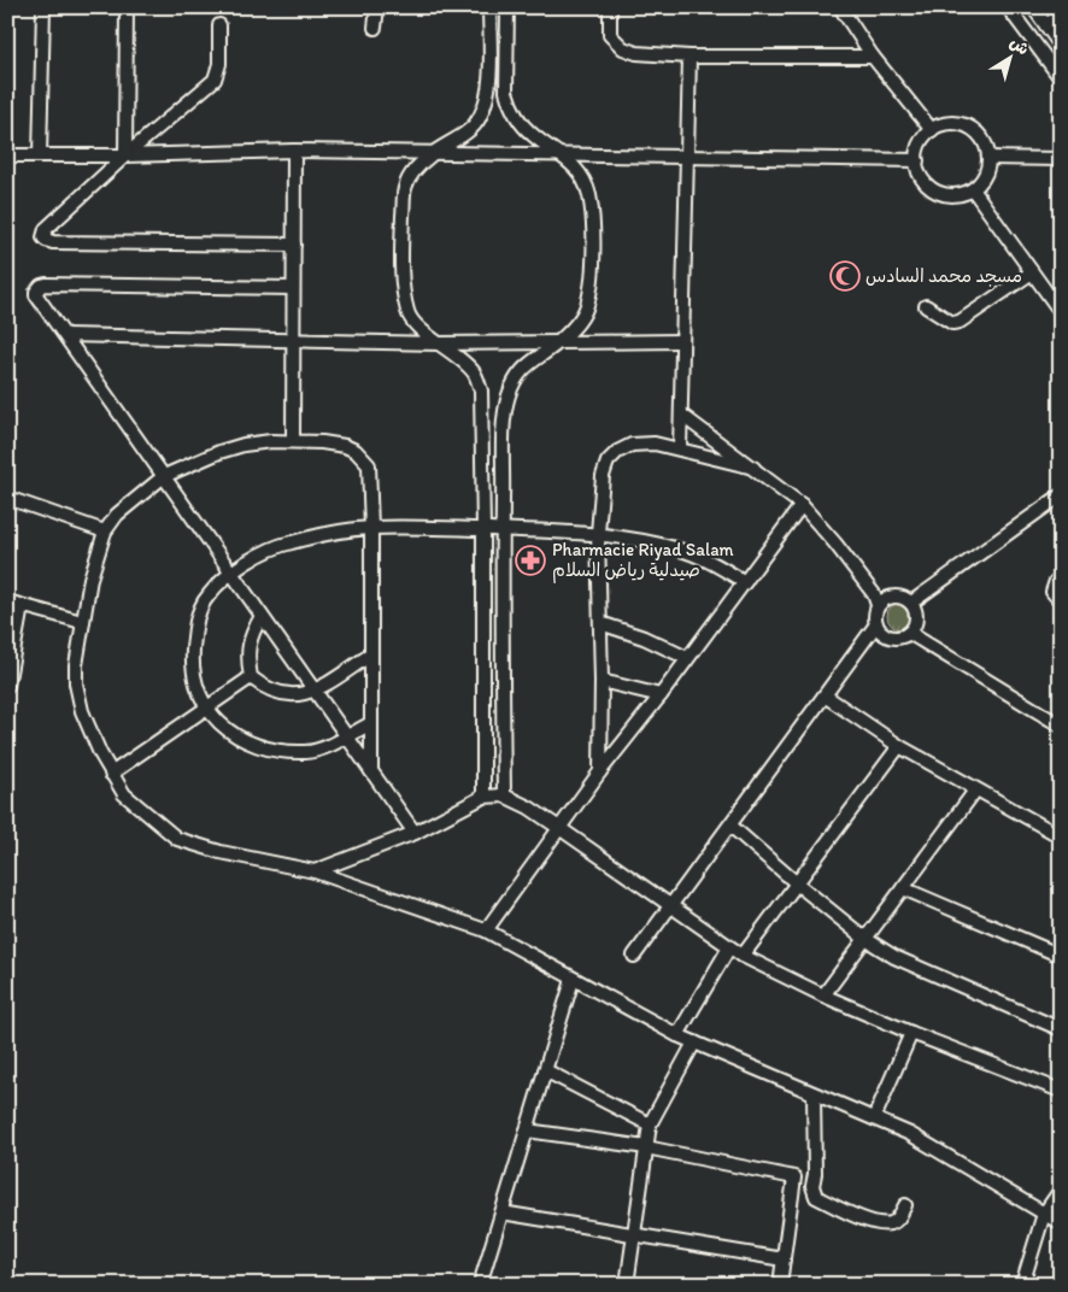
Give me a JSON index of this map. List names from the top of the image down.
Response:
{
  "places": {
    "mosque": ["مسجد محمد السادس"],
    "pharmacy": ["Pharmacie Riyad Salam صيدلية رياض السلام"]
  },
  "north": "top right"
}
